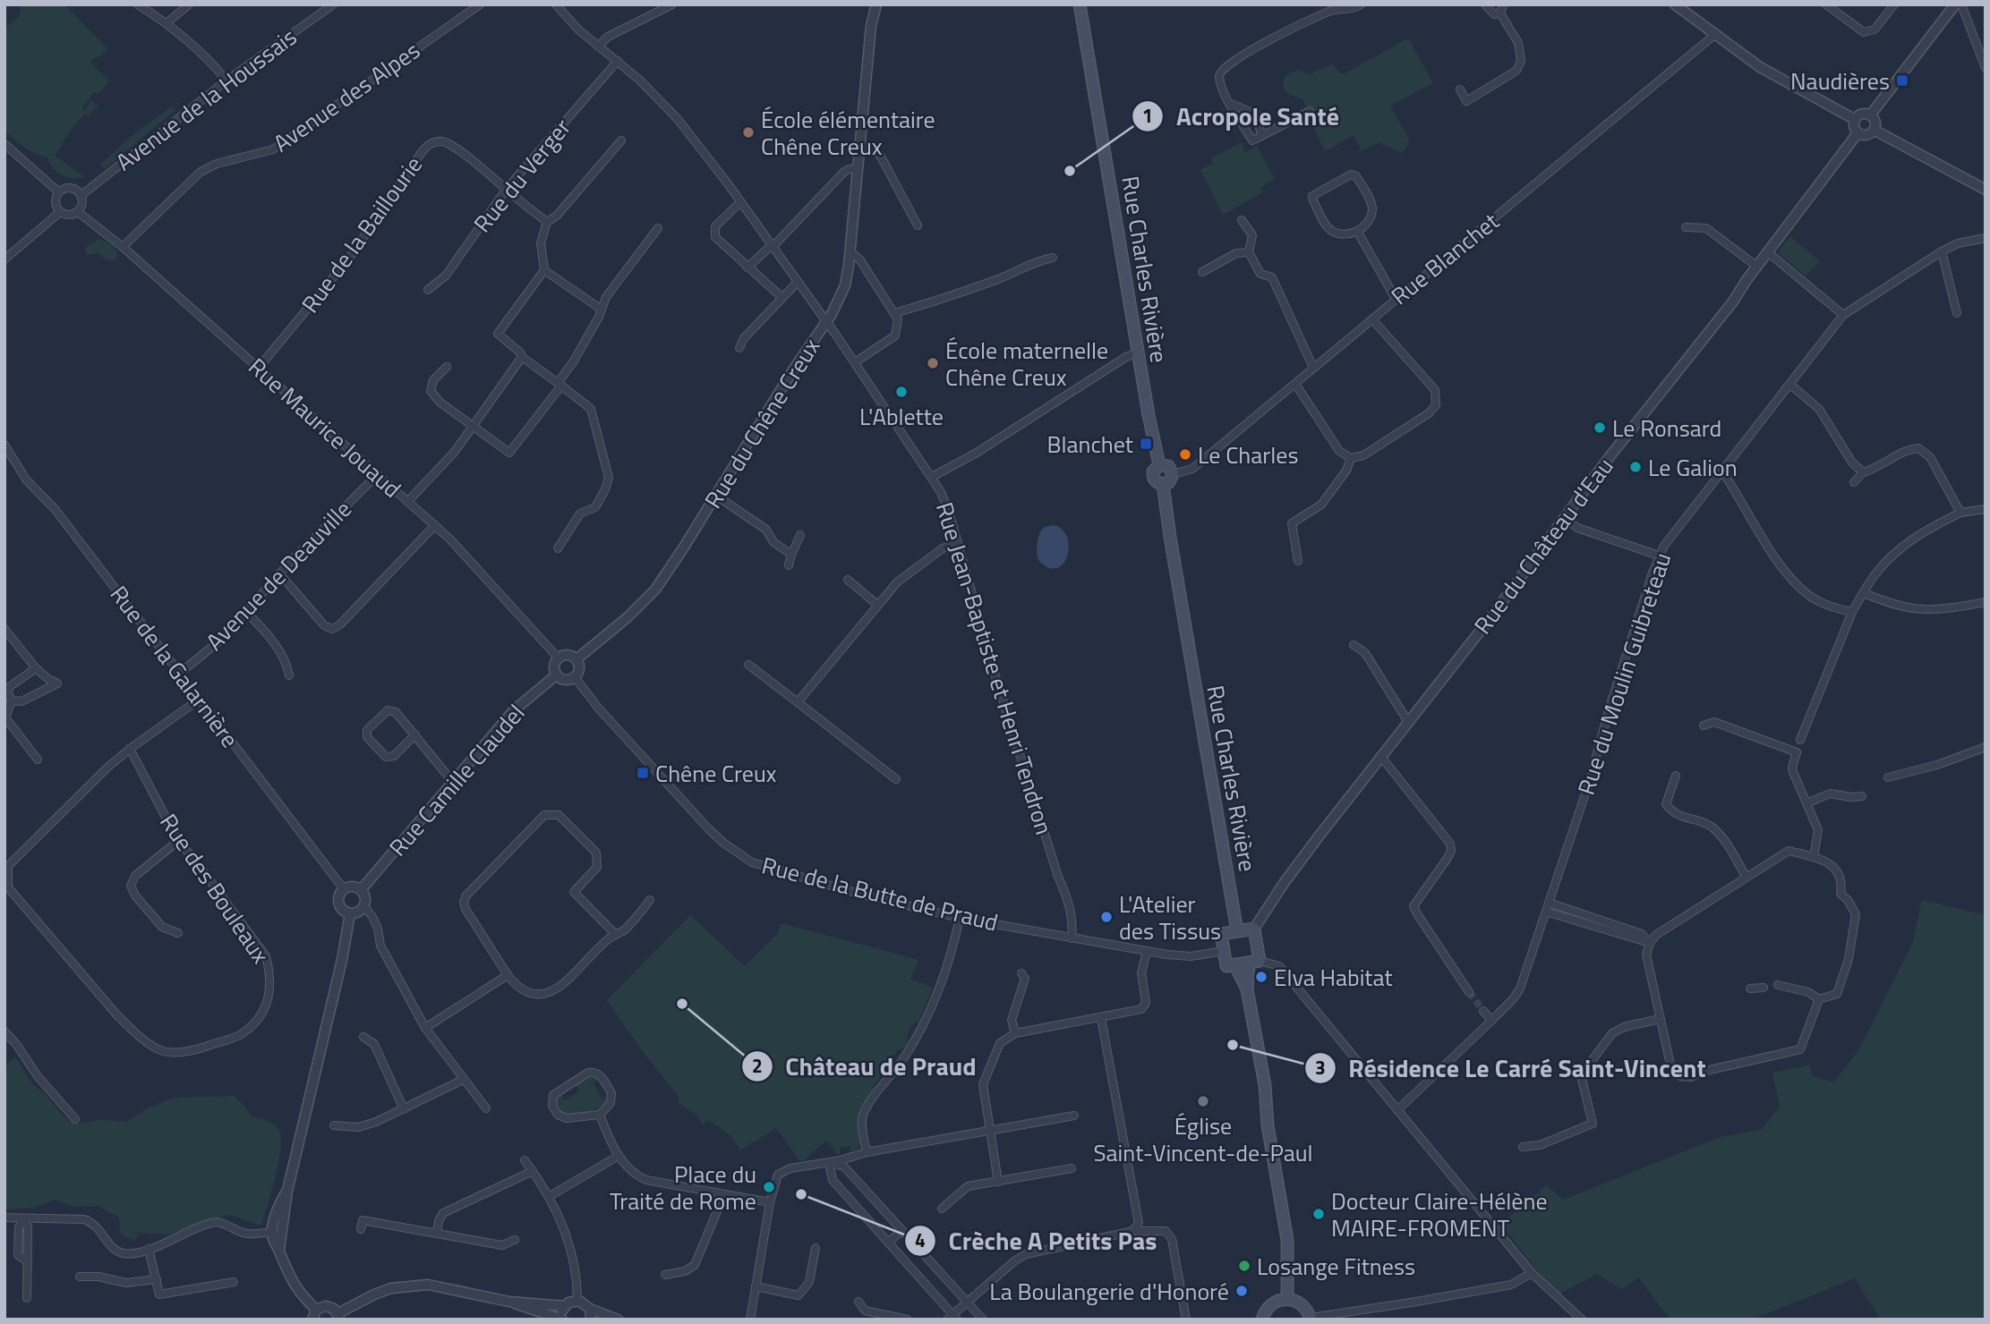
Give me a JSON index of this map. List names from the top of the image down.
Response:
{
  "streets": {
    "main road": ["Rue Charles Rivière"],
    "street": [
      "Avenue des Alpes",
      "Avenue de la Houssais",
      "Rue du Verger",
      "Rue de la Baillourie",
      "Rue Blanchet",
      "Rue du Chêne Creux",
      "Rue Maurice Jouaud",
      "Rue du Château d'Eau",
      "Avenue de Deauville",
      "Rue de la Galarnière",
      "Rue Jean-Baptiste et Henri Tendron",
      "Rue du Moulin Guibreteau",
      "Rue Camille Claudel",
      "Rue des Bouleaux",
      "Rue de la Butte de Praud"
    ]
  },
  "crossings": [
    ["Avenue des Alpes", "Rue Maurice Jouaud"],
    ["Avenue de la Houssais", "Rue Maurice Jouaud"],
    ["Rue du Verger", "Rue de la Baillourie"],
    ["Rue du Verger", "Rue Jean-Baptiste et Henri Tendron"],
    ["Rue de la Baillourie", "Rue Maurice Jouaud"],
    ["Rue Blanchet", "Rue Charles Rivière"],
    ["Rue du Chêne Creux", "Rue Maurice Jouaud"],
    ["Rue du Chêne Creux", "Rue Jean-Baptiste et Henri Tendron"],
    ["Rue du Chêne Creux", "Rue Camille Claudel"],
    ["Rue du Chêne Creux", "Rue de la Butte de Praud"],
    ["Rue Maurice Jouaud", "Avenue de Deauville"],
    ["Rue Maurice Jouaud", "Rue Camille Claudel"],
    ["Rue Maurice Jouaud", "Rue de la Butte de Praud"],
    ["Avenue de Deauville", "Rue de la Galarnière"],
    ["Rue de la Galarnière", "Rue Camille Claudel"],
    ["Rue Jean-Baptiste et Henri Tendron", "Rue de la Butte de Praud"],
    ["Rue Camille Claudel", "Rue de la Butte de Praud"]
  ],
  "places": {
    "transit": ["Naudières", "Blanchet", "Chêne Creux"],
    "other": [
      "École élémentaire Chêne Creux",
      "Acropole Santé",
      "École maternelle Chêne Creux",
      "L'Ablette",
      "Le Ronsard",
      "Le Charles",
      "Le Galion",
      "L'Atelier des Tissus",
      "Elva Habitat",
      "Château de Praud",
      "Résidence Le Carré Saint-Vincent",
      "Église Saint-Vincent-de-Paul",
      "Place du Traité de Rome",
      "Crèche A Petits Pas",
      "Docteur Claire-Hélène MAIRE-FROMENT",
      "Losange Fitness",
      "La Boulangerie d'Honoré"
    ]
  }
}
